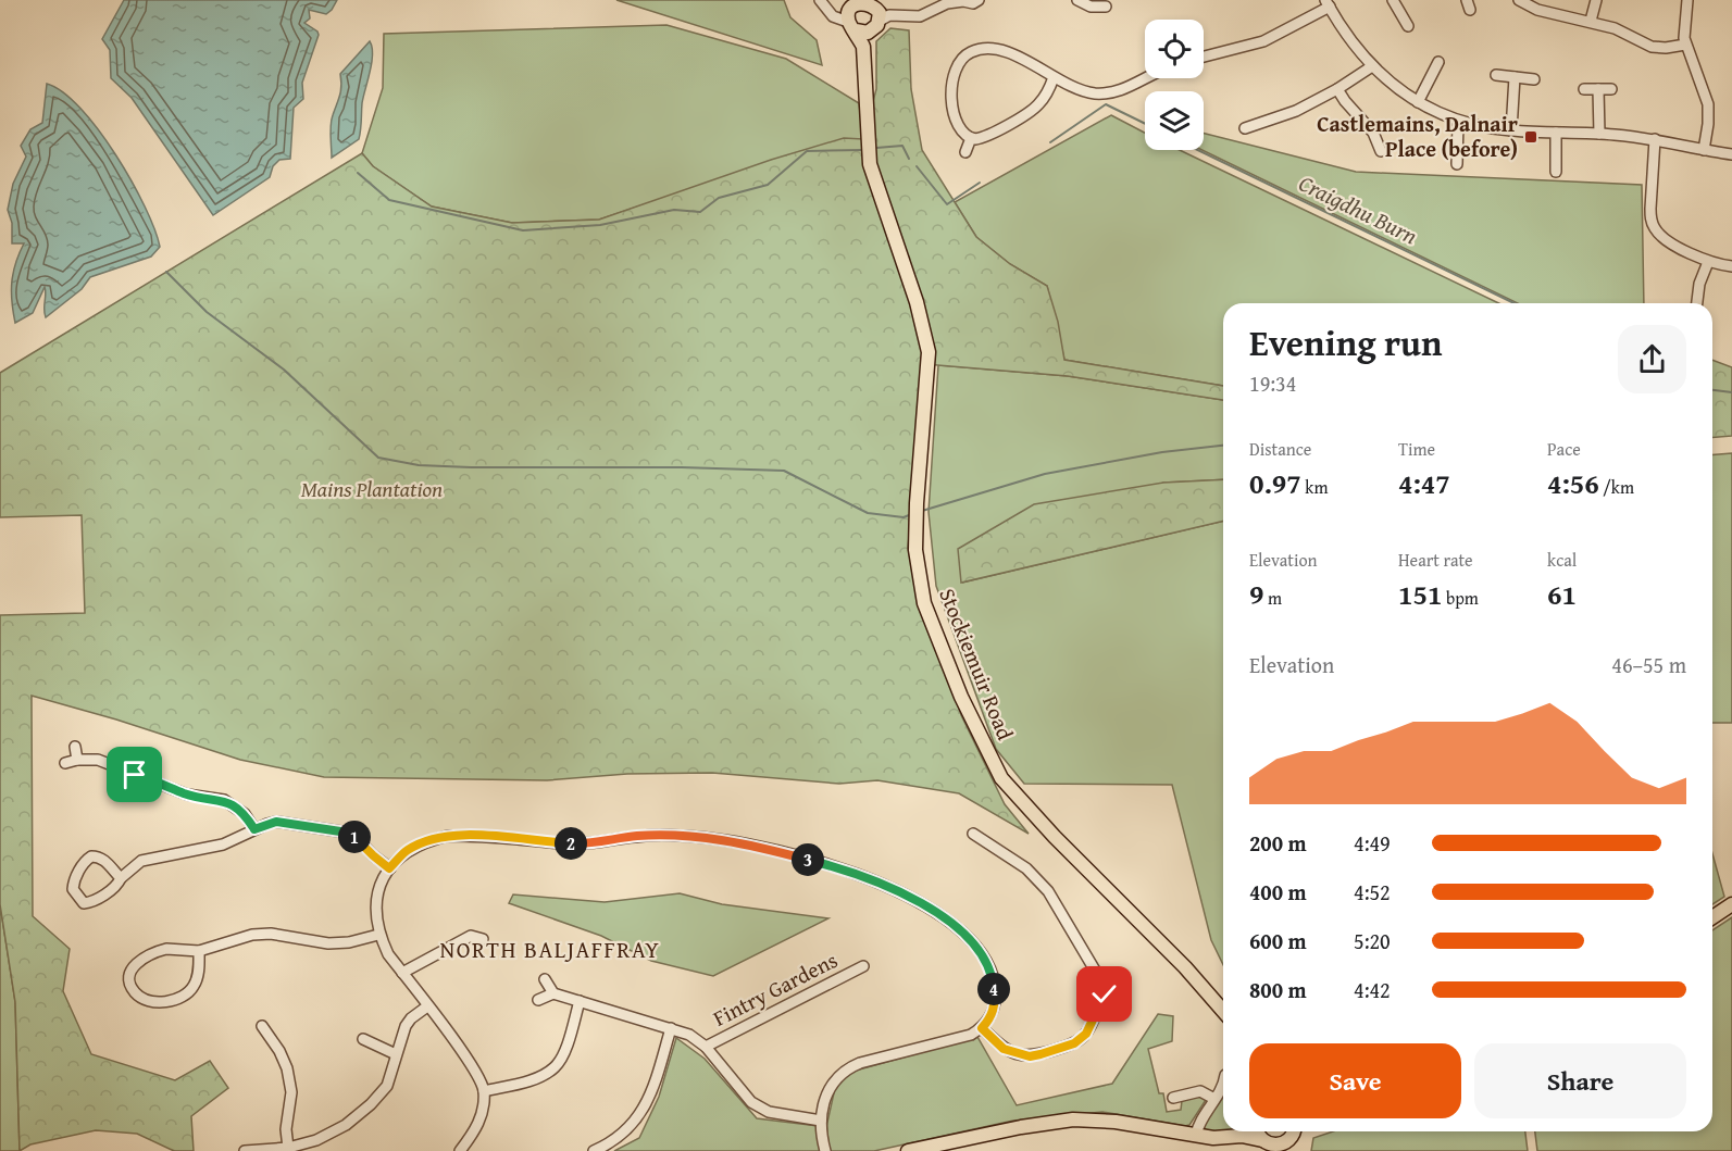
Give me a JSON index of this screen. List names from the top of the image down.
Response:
{
  "streets": {
    "main road": ["Stockiemuir Road"],
    "street": ["Fintry Gardens"]
  },
  "districts": ["NORTH BALJAFFRAY"],
  "water": ["Craigdhu Burn"],
  "parks": ["Mains Plantation"],
  "places": {
    "transit": ["Castlemains, Dalnair Place (before)"]
  },
  "page": {
    "heading": ["Evening run", "19:34"],
    "stats": [
      ["Distance", "0.97 km"],
      ["Time", "4:47"],
      ["Pace", "4:56 /km"],
      ["Elevation", "9 m"],
      ["Heart rate", "151 bpm"],
      ["kcal", "61"]
    ],
    "chart": ["Elevation", "46–55 m"],
    "list": [
      {
        "name": "200 m",
        "note": "4:49"
      },
      {
        "name": "400 m",
        "note": "4:52"
      },
      {
        "name": "600 m",
        "note": "5:20"
      },
      {
        "name": "800 m",
        "note": "4:42"
      }
    ],
    "pins": [
      "1",
      "2",
      "3",
      "4"
    ],
    "buttons": ["Save", "Share"]
  }
}
